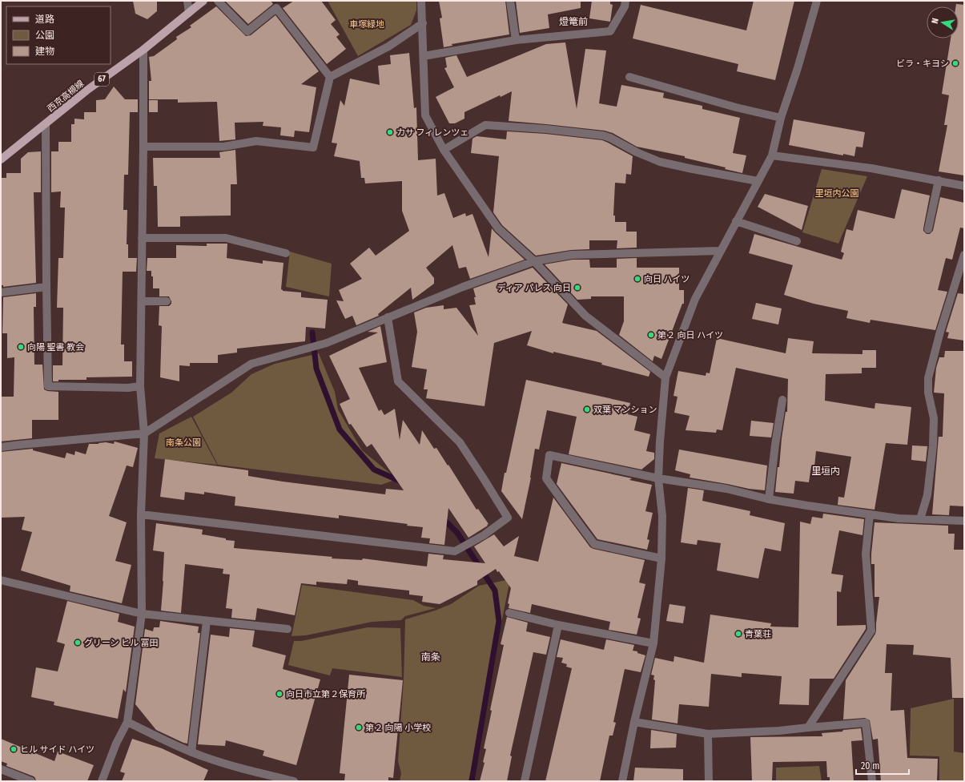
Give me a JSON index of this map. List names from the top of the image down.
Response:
{
  "streets": {
    "main road": ["67", "西京高槻線"]
  },
  "districts": ["燈篭前", "里垣内", "南条"],
  "parks": ["車塚緑地", "里垣内公園", "南条公園"],
  "places": [
    "ビラ・キヨシ",
    "カサ フィレンツェ",
    "向日 ハイツ",
    "ディア パレス 向日",
    "第２ 向日 ハイツ",
    "向陽 聖書 教会",
    "双葉 マンション",
    "青葉荘",
    "グリーン ヒル 冨田",
    "向日市立第２保育所",
    "第２ 向陽 小学校",
    "ヒル サイド ハイツ"
  ],
  "legend": ["道路", "公園", "建物"],
  "scale_bar": "20 m",
  "north": "left"
}
